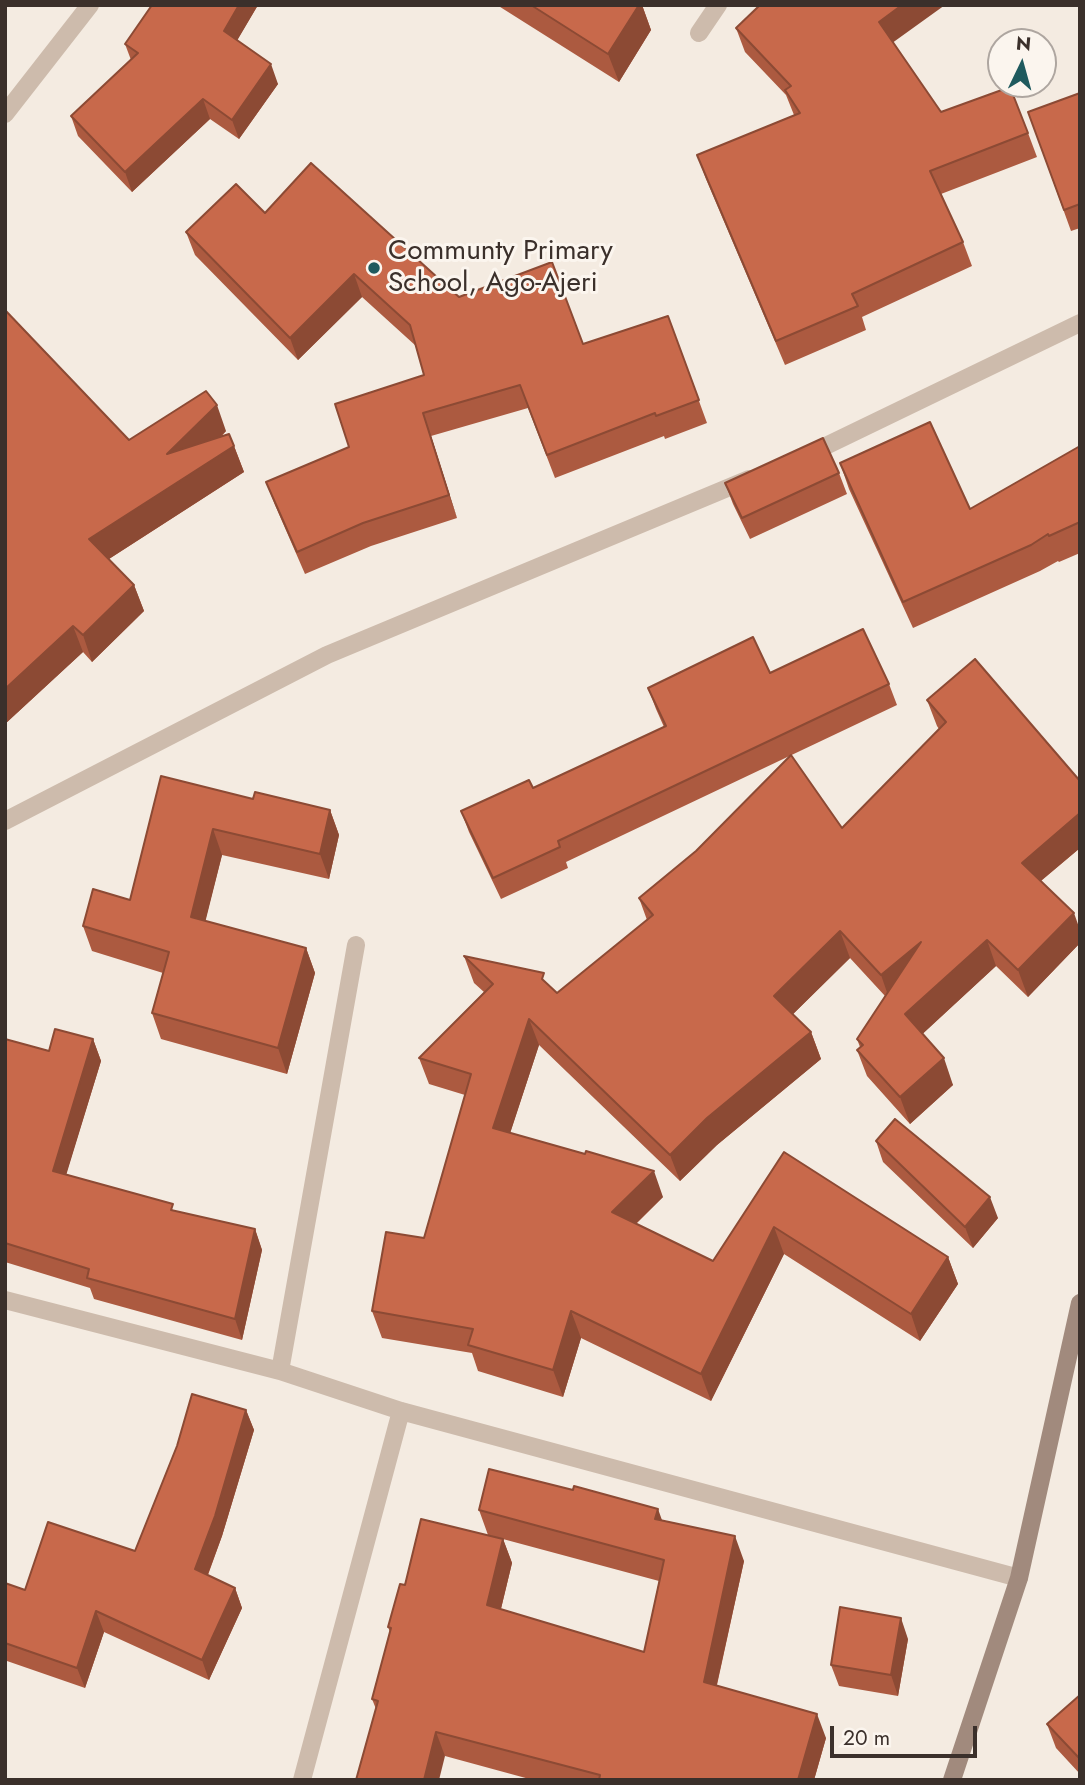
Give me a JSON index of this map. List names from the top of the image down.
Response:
{
  "places": ["Communty Primary School, Ago-Ajeri"],
  "scale_bar": "20 m",
  "north": "top"
}
